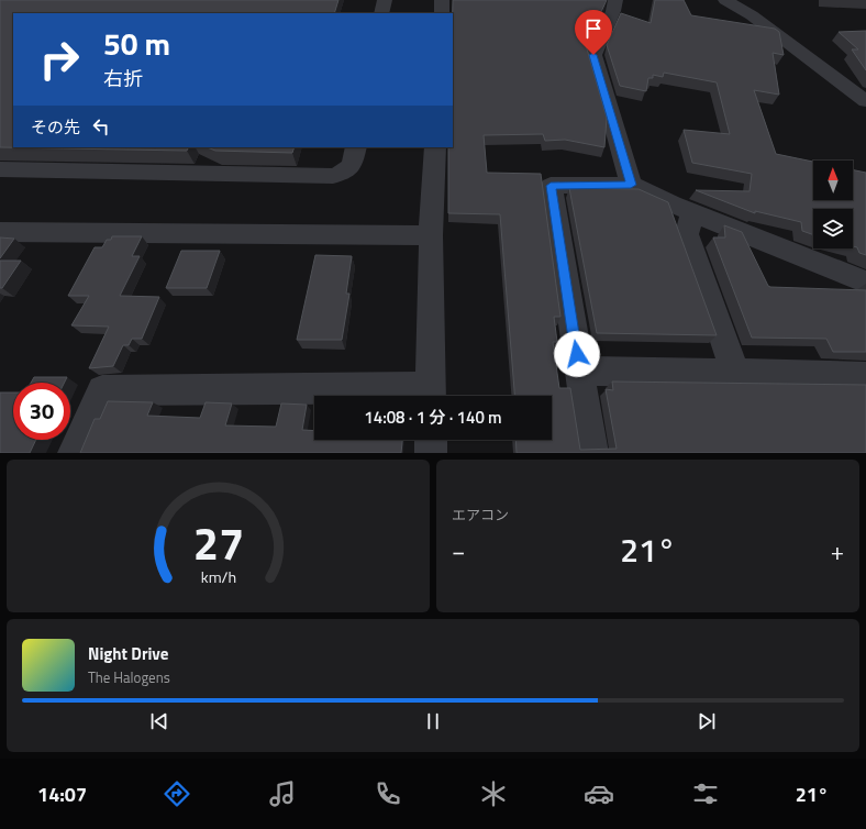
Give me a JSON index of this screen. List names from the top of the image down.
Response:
{
  "north": "top",
  "page": {
    "turn": ["50 m", "右折"],
    "then": "その先",
    "limit": "30",
    "trip": "14:08 · 1 分 · 140 m",
    "tile": "エアコン",
    "heat": ["−", "21°", "+"],
    "song": ["Night Drive", "The Halogens"],
    "tabs": ["14:07", "21°"],
    "gauge": ["27", "km/h"]
  }
}
